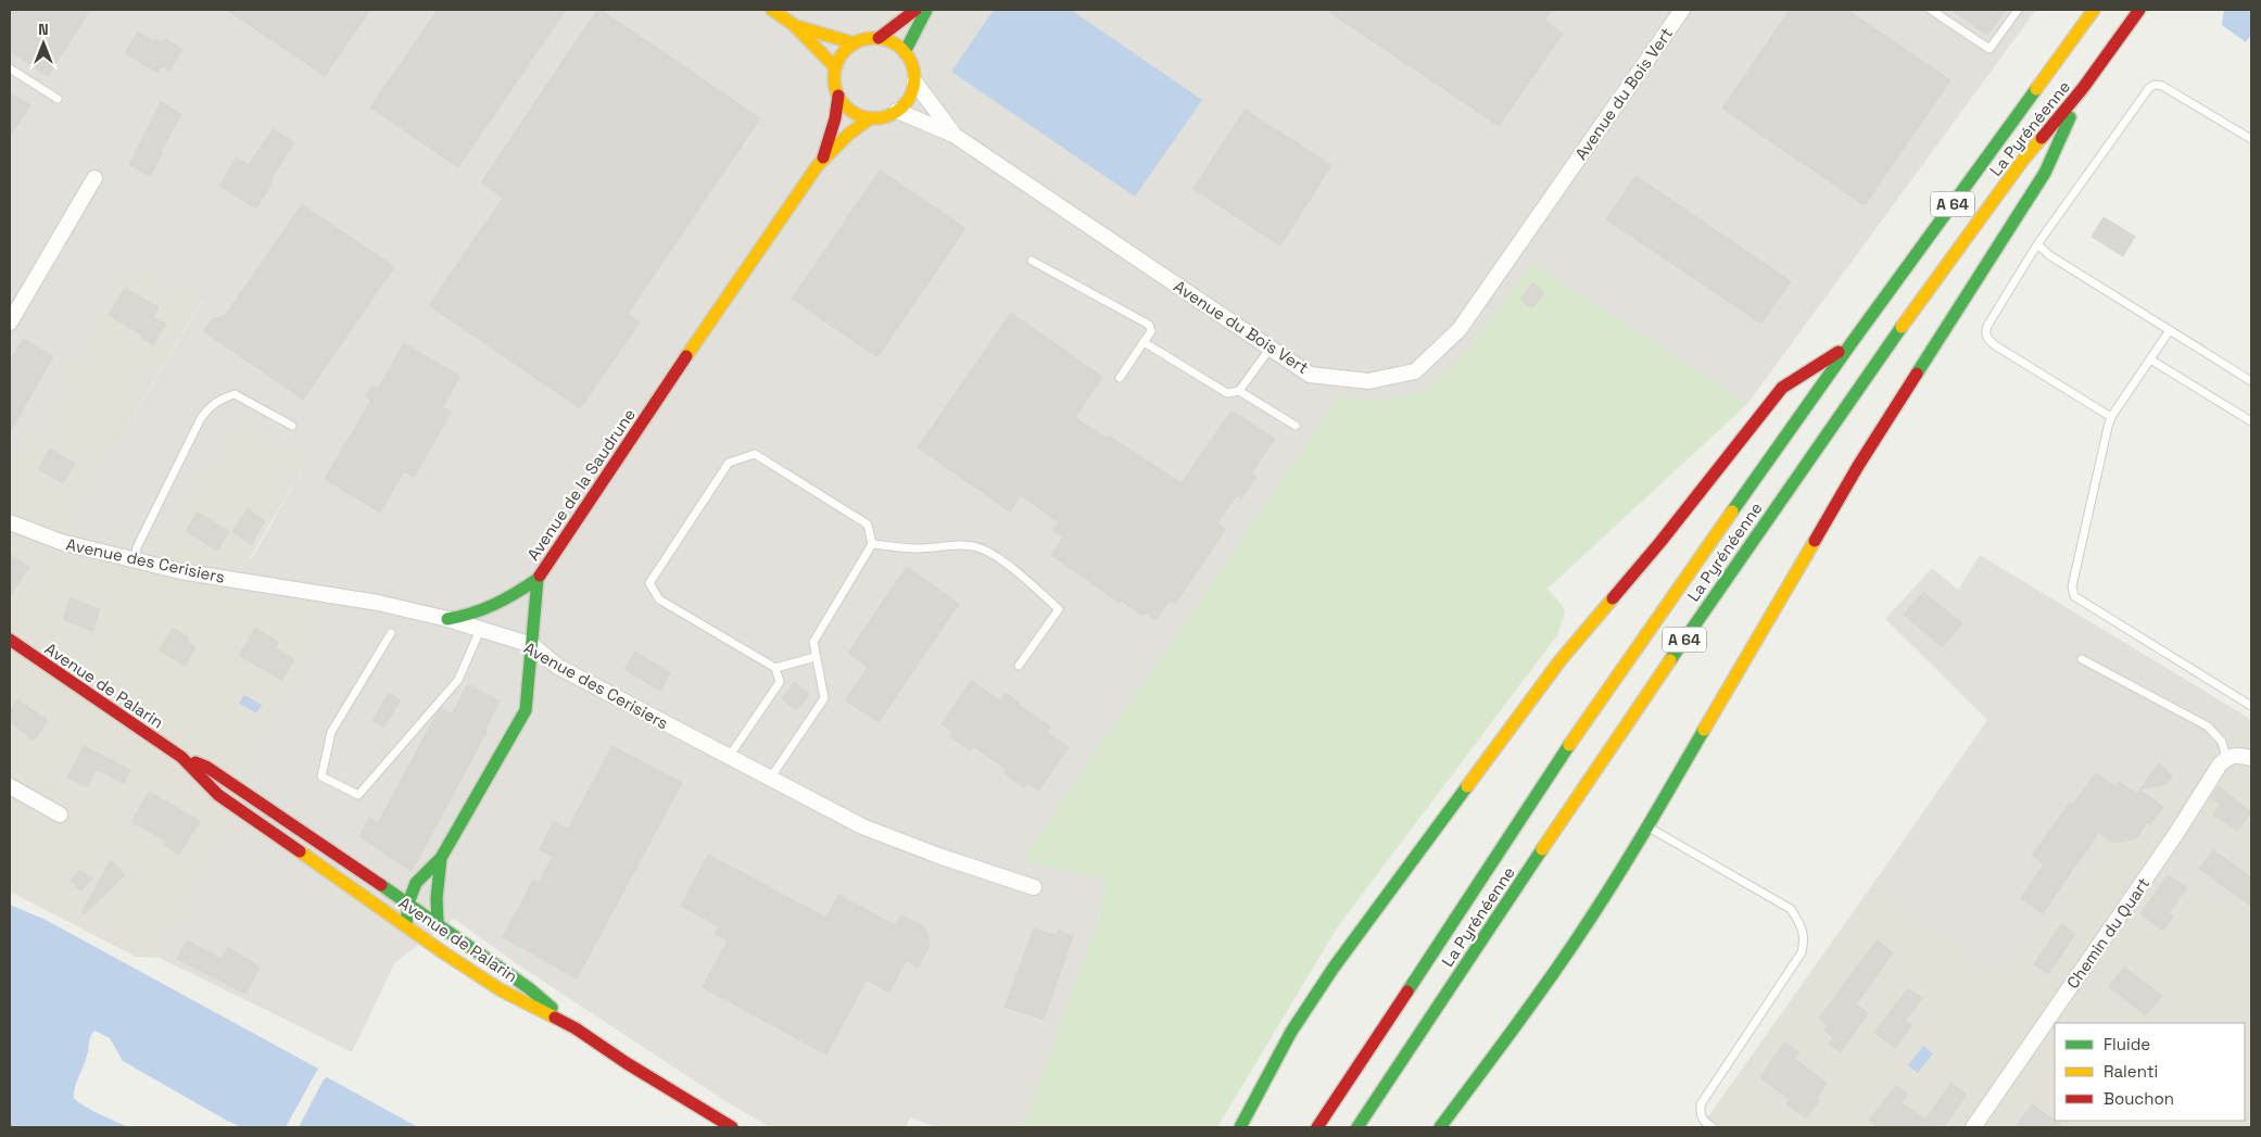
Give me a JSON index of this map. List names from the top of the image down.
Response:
{
  "streets": {
    "main road": [
      "La Pyrénéenne",
      "A 64",
      "Avenue de la Saudrune",
      "Avenue de Palarin"
    ],
    "street": ["Avenue du Bois Vert", "Avenue des Cerisiers", "Chemin du Quart"]
  },
  "crossings": [
    ["Avenue du Bois Vert", "Avenue de la Saudrune"],
    ["Avenue de la Saudrune", "Avenue des Cerisiers"],
    ["Avenue de la Saudrune", "Avenue de Palarin"]
  ],
  "legend": ["Fluide", "Ralenti", "Bouchon"],
  "north": "top"
}
